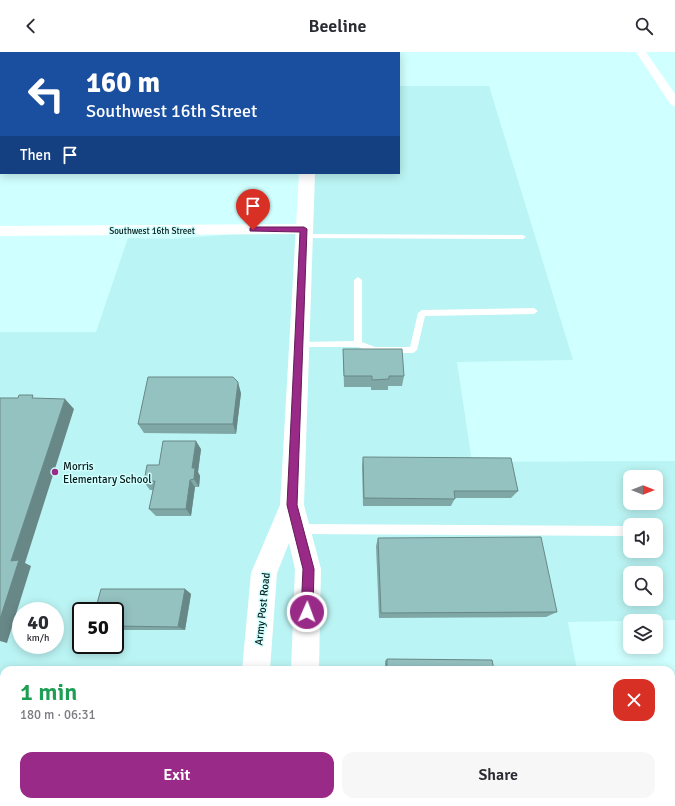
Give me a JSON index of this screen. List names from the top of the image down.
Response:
{
  "streets": {
    "main road": ["Army Post Road"],
    "street": ["Southwest 16th Street"]
  },
  "crossings": [
    ["Southwest 16th Street", "Army Post Road"]
  ],
  "places": ["Morris Elementary School"],
  "north": "right",
  "page": {
    "header": "Beeline",
    "turn": ["160 m", "Southwest 16th Street"],
    "then": "Then",
    "speed": "40 km/h",
    "limit": "50",
    "heading": ["1 min", "180 m · 06:31"],
    "buttons": ["Exit", "Share"]
  }
}
